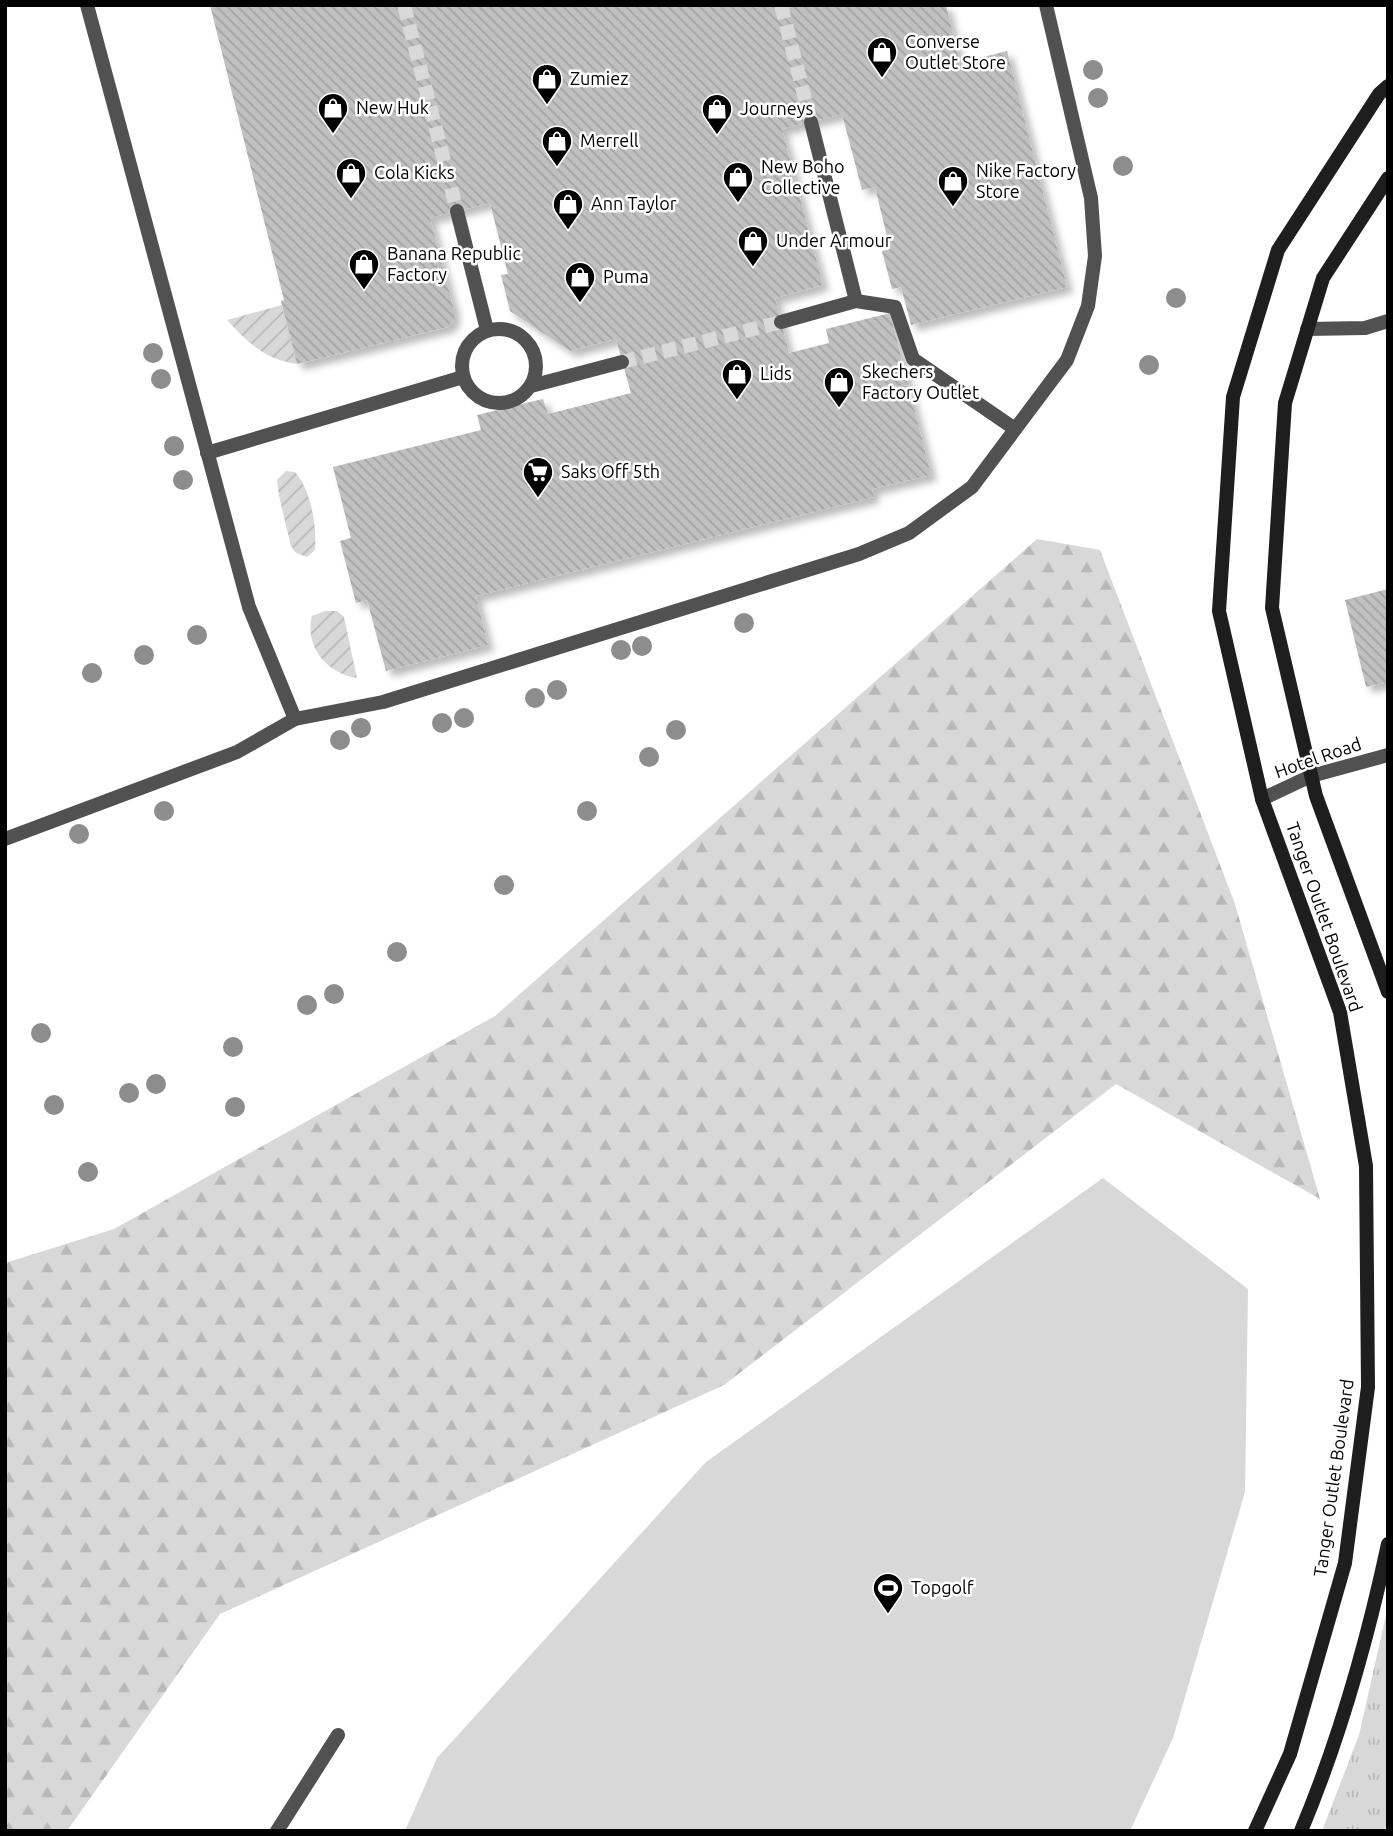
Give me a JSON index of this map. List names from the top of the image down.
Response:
{
  "streets": {
    "street": ["Hotel Road", "Tanger Outlet Boulevard"]
  },
  "crossings": [
    ["Hotel Road", "Tanger Outlet Boulevard"]
  ],
  "places": {
    "shop": [
      "Converse Outlet Store",
      "Zumiez",
      "New Huk",
      "Journeys",
      "Merrell",
      "Cola Kicks",
      "New Boho Collective",
      "Nike Factory Store",
      "Ann Taylor",
      "Under Armour",
      "Banana Republic Factory",
      "Puma",
      "Lids",
      "Skechers Factory Outlet"
    ],
    "supermarket": ["Saks Off 5th"],
    "sports": ["Topgolf"]
  }
}
